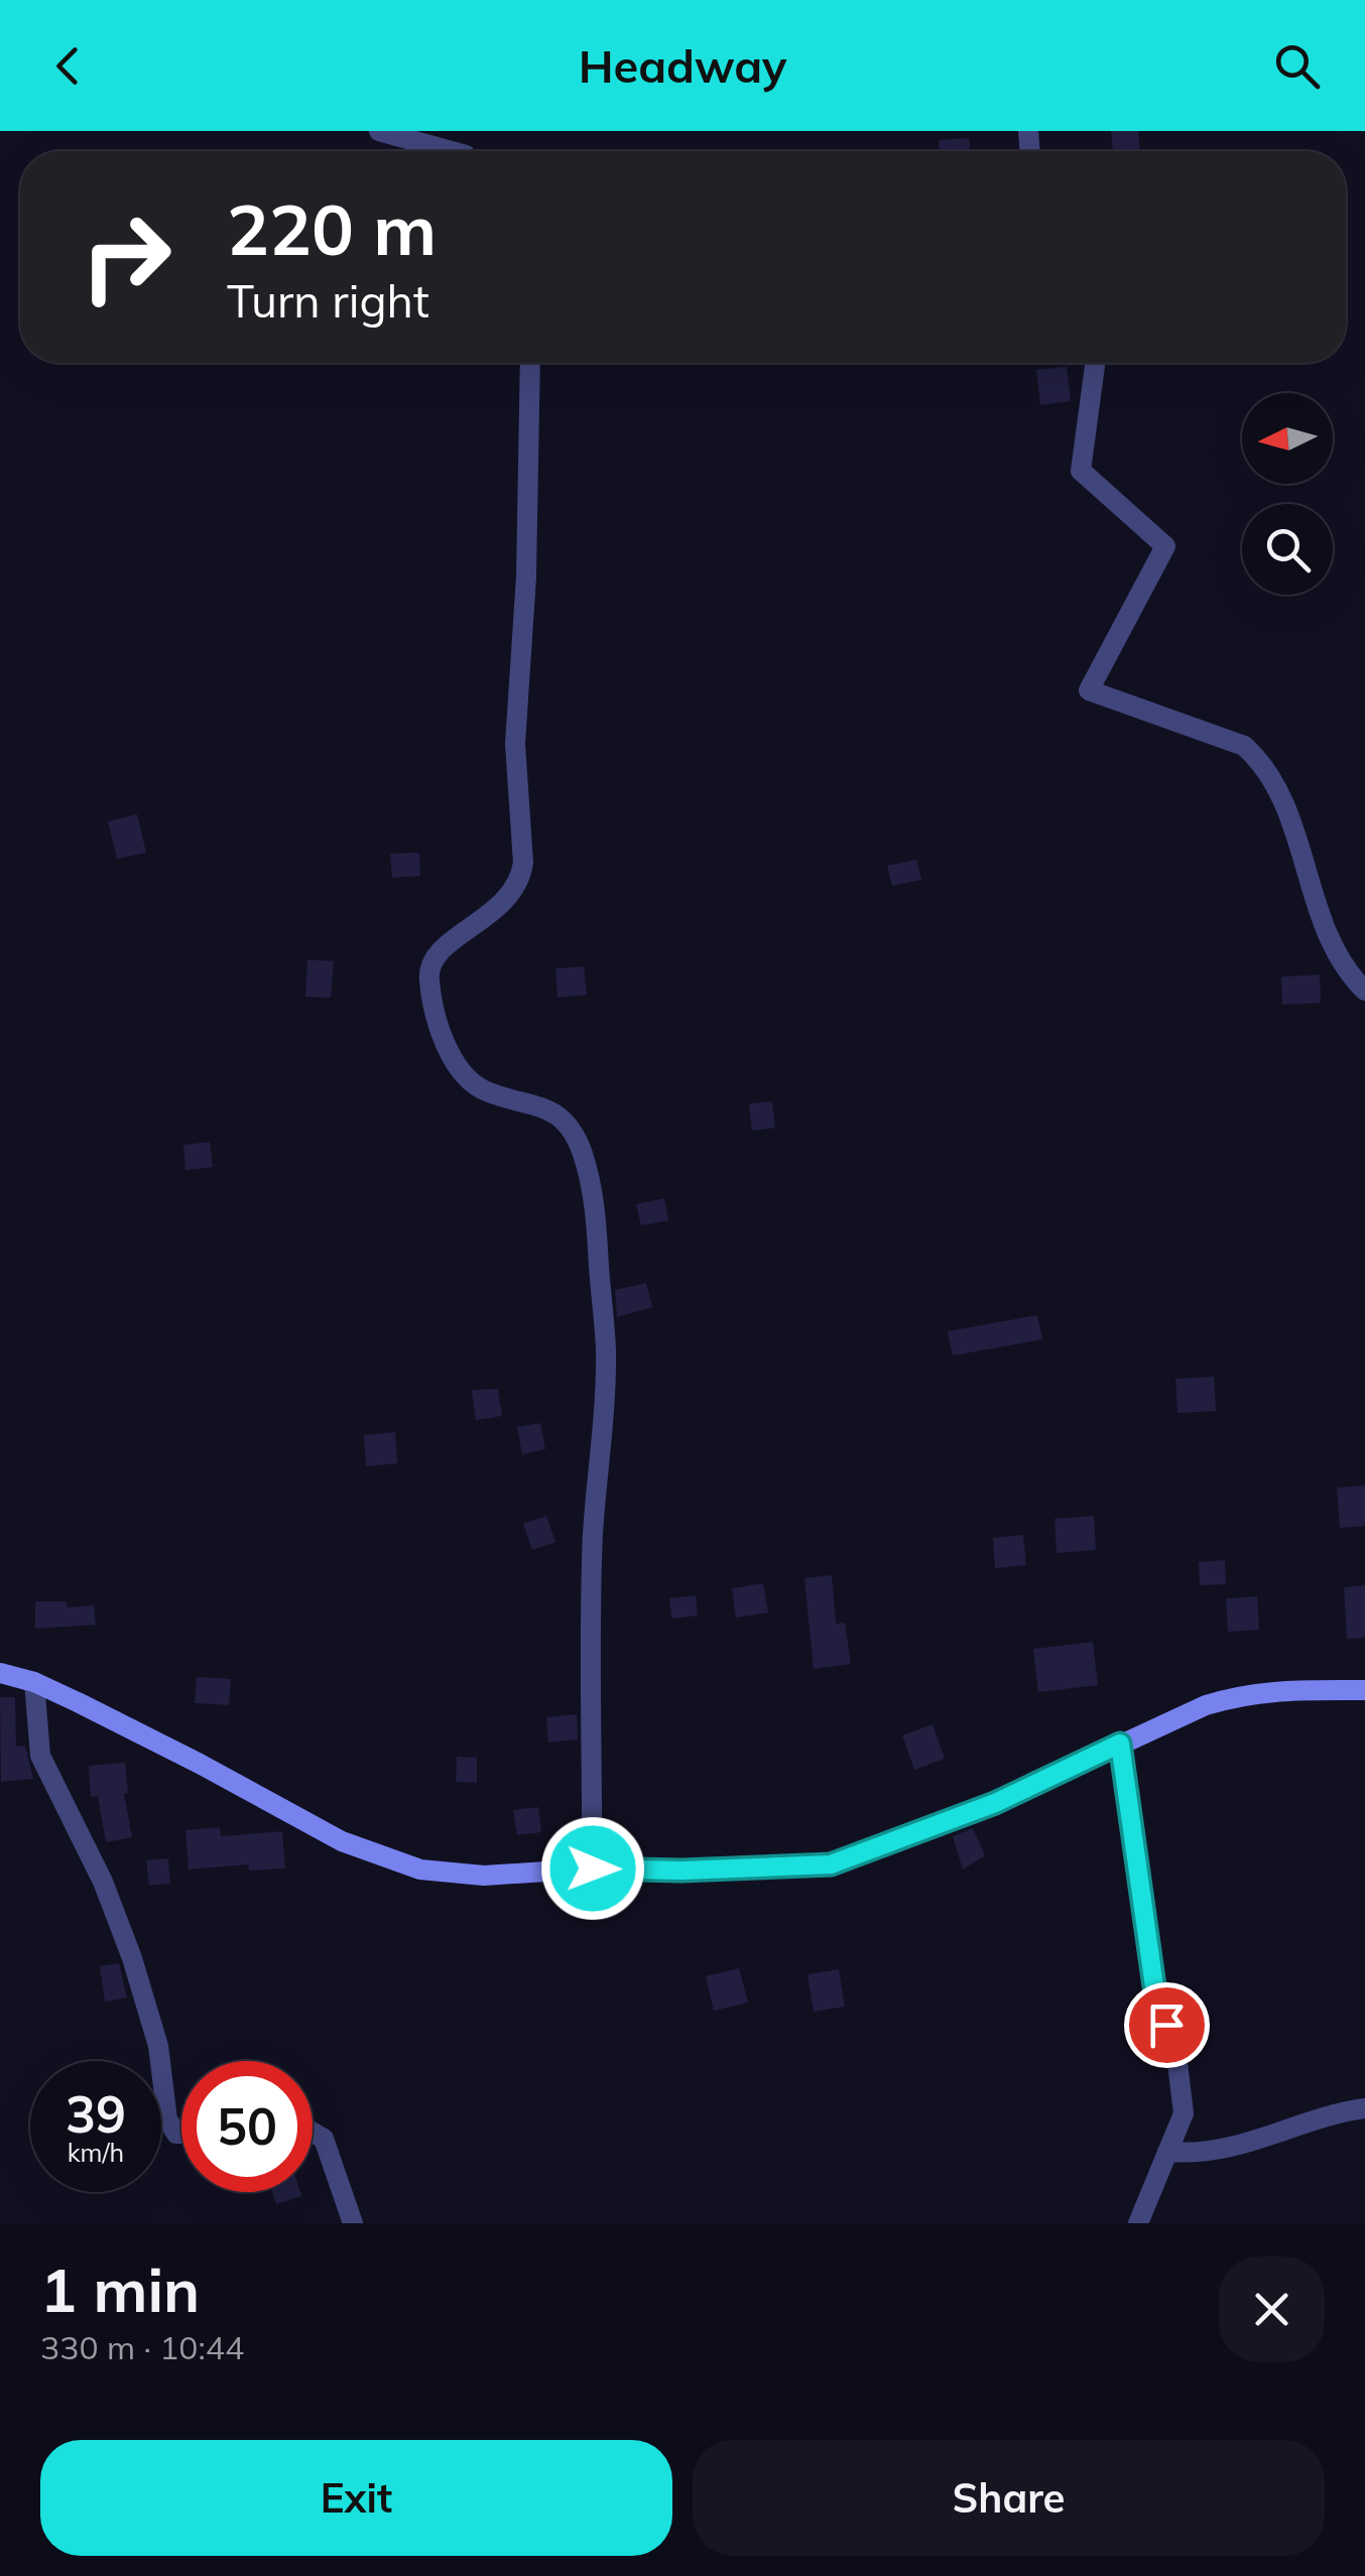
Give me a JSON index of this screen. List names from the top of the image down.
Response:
{
  "north": "left",
  "page": {
    "header": "Headway",
    "turn": ["220 m", "Turn right"],
    "speed": "39 km/h",
    "limit": "50",
    "heading": ["1 min", "330 m · 10:44"],
    "buttons": ["Exit", "Share"]
  }
}
